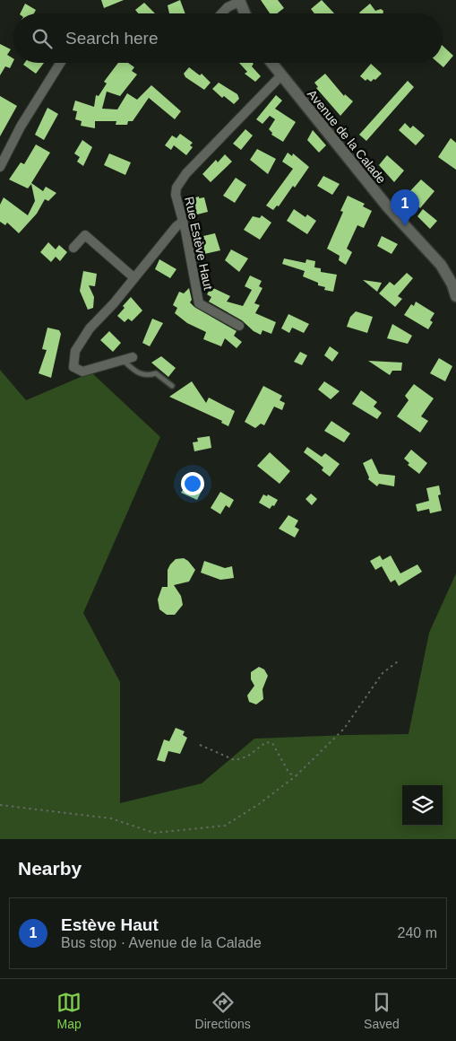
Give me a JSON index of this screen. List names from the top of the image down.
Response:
{
  "streets": {
    "street": ["Avenue de la Calade", "Rue Estève Haut"]
  },
  "crossings": [
    ["Avenue de la Calade", "Rue Estève Haut"]
  ],
  "page": {
    "search": "Search here",
    "pins": "1",
    "heading": "Nearby",
    "list": [
      {
        "mark": "1",
        "name": "Estève Haut",
        "note": "Bus stop · Avenue de la Calade",
        "value": "240 m"
      }
    ],
    "nav": ["Map", "Directions", "Saved"]
  }
}
